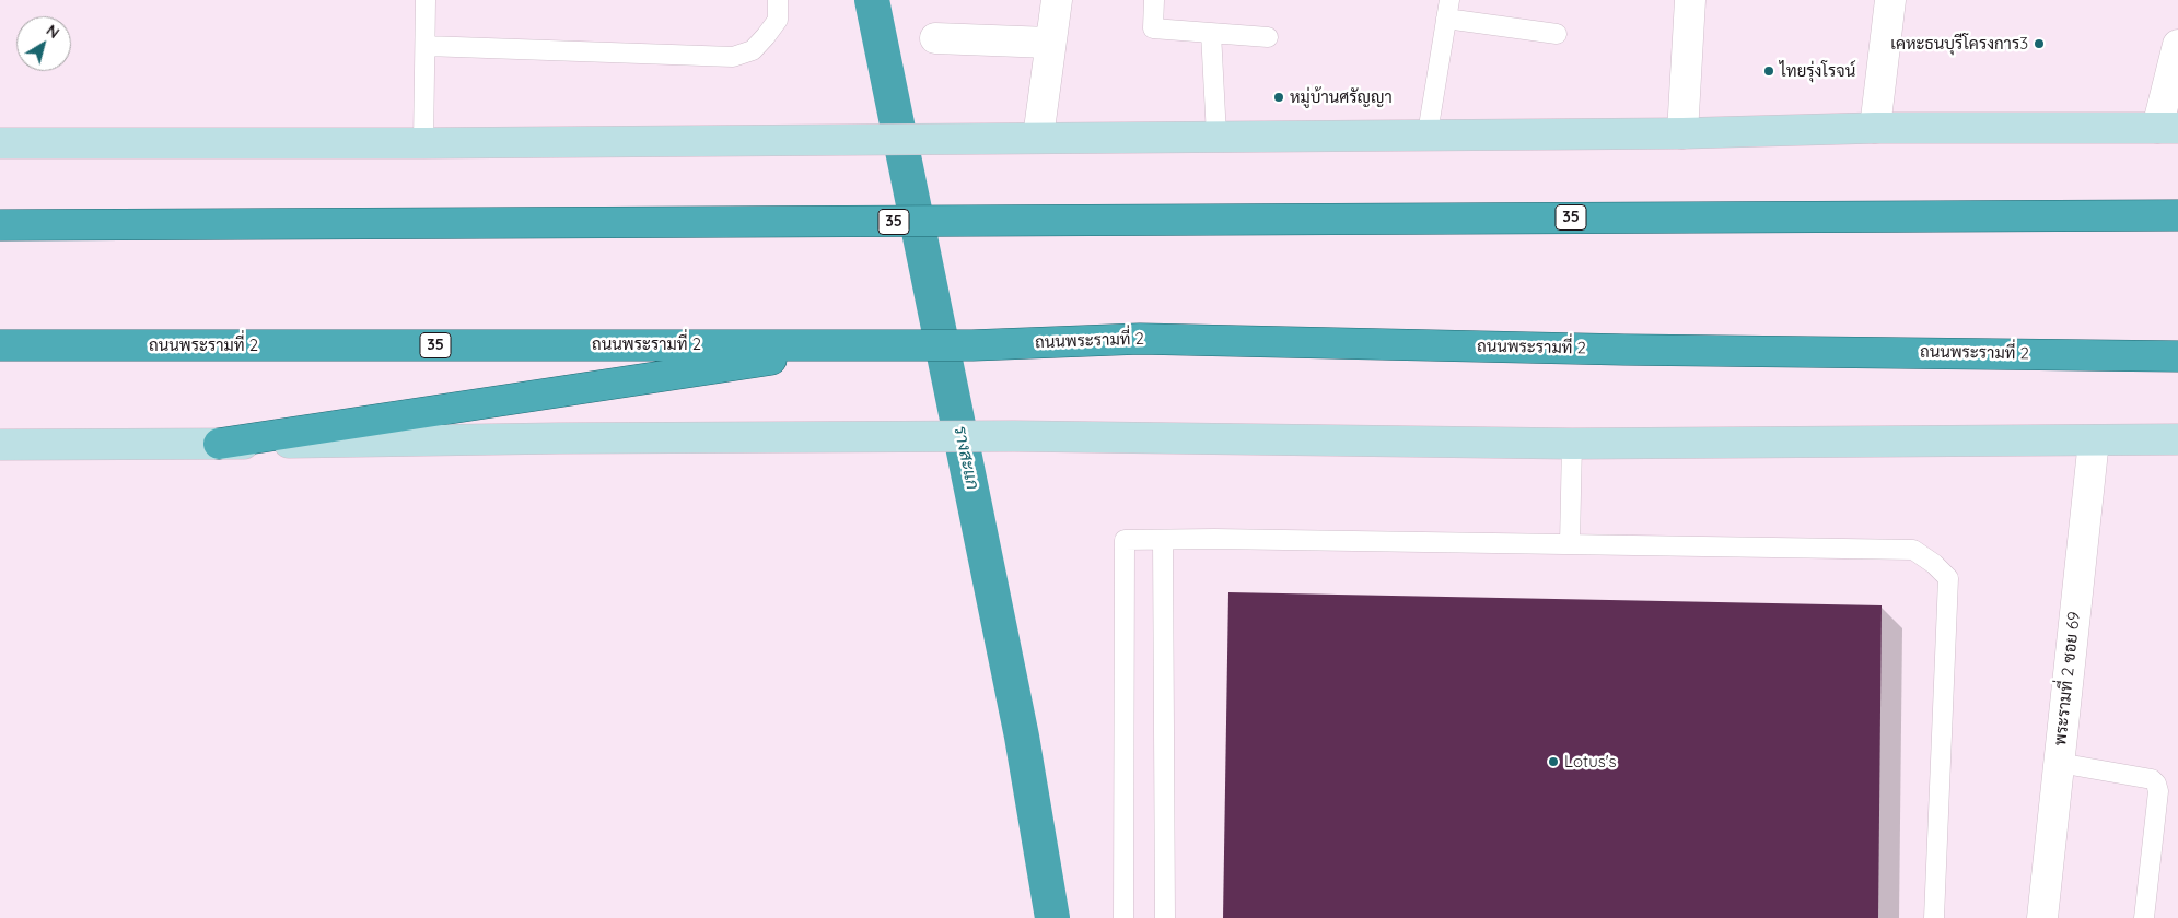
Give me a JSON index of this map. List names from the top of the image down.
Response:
{
  "streets": {
    "highway": ["35", "ถนนพระรามที่ 2"],
    "street": ["พระรามที่ 2 ซอย 69"]
  },
  "water": ["รางสะแก"],
  "places": [
    "เคหะธนบุรีโครงการ3",
    "ไทยรุ่งโรจน์",
    "หมู่บ้านศรัญญา",
    "Lotus's"
  ],
  "north": "top right"
}
